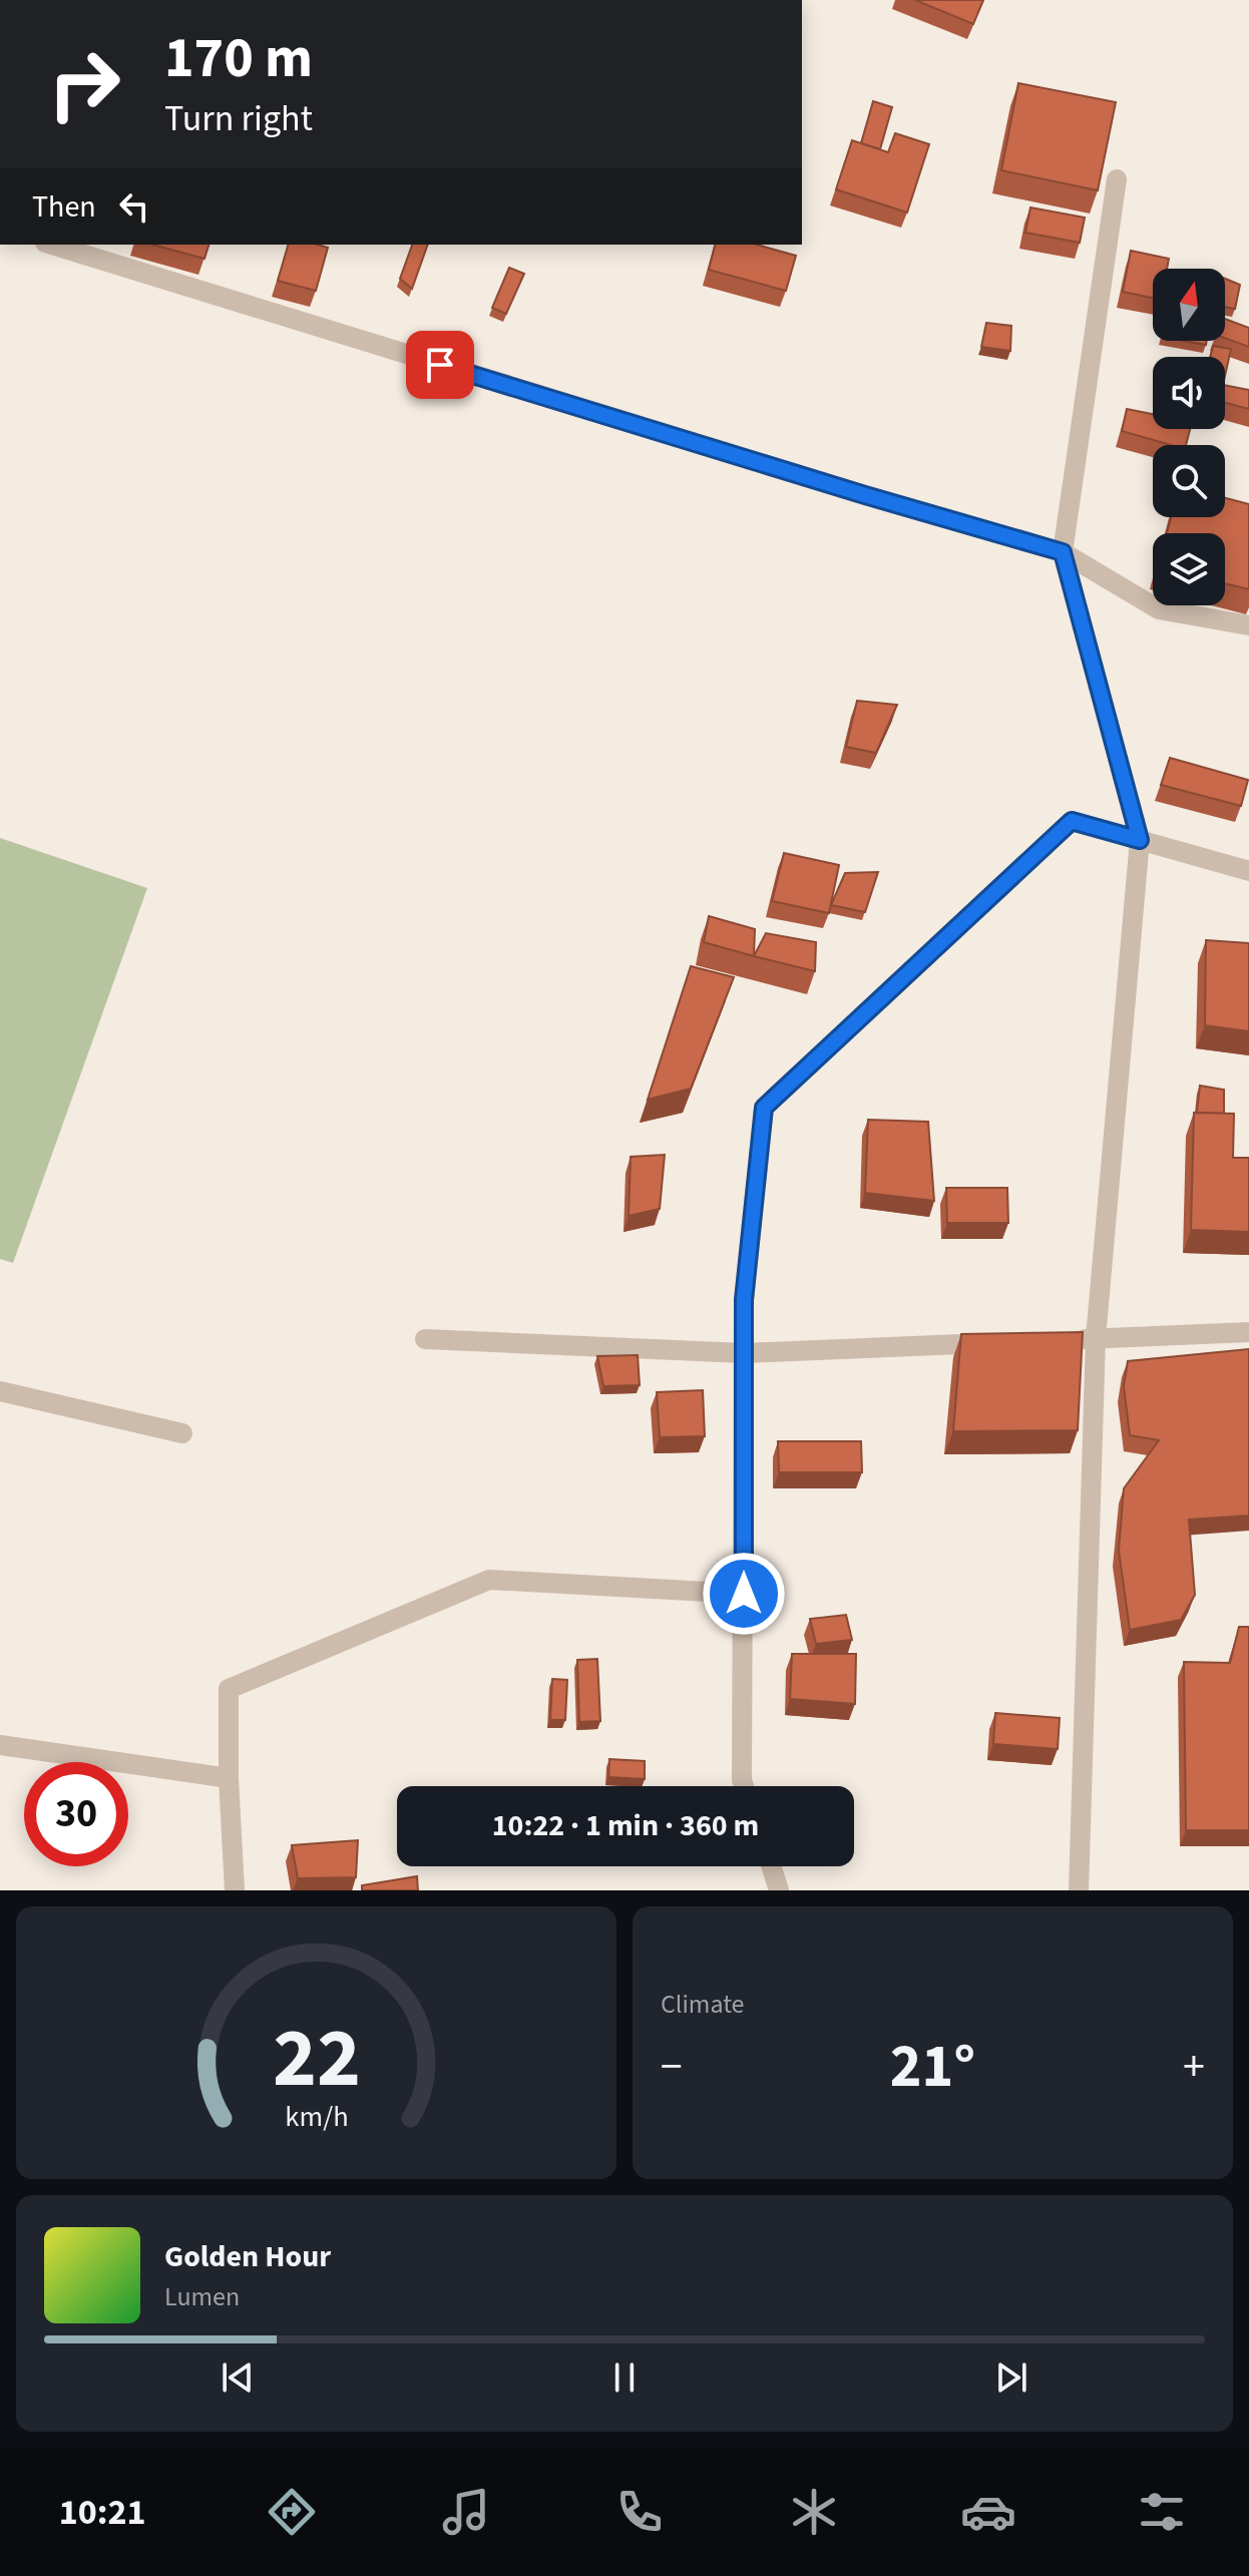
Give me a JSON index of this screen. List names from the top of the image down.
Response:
{
  "north": "top",
  "page": {
    "turn": ["170 m", "Turn right"],
    "then": "Then",
    "limit": "30",
    "trip": "10:22 · 1 min · 360 m",
    "tile": "Climate",
    "heat": ["−", "21°", "+"],
    "song": ["Golden Hour", "Lumen"],
    "tabs": "10:21",
    "gauge": ["22", "km/h"]
  }
}
